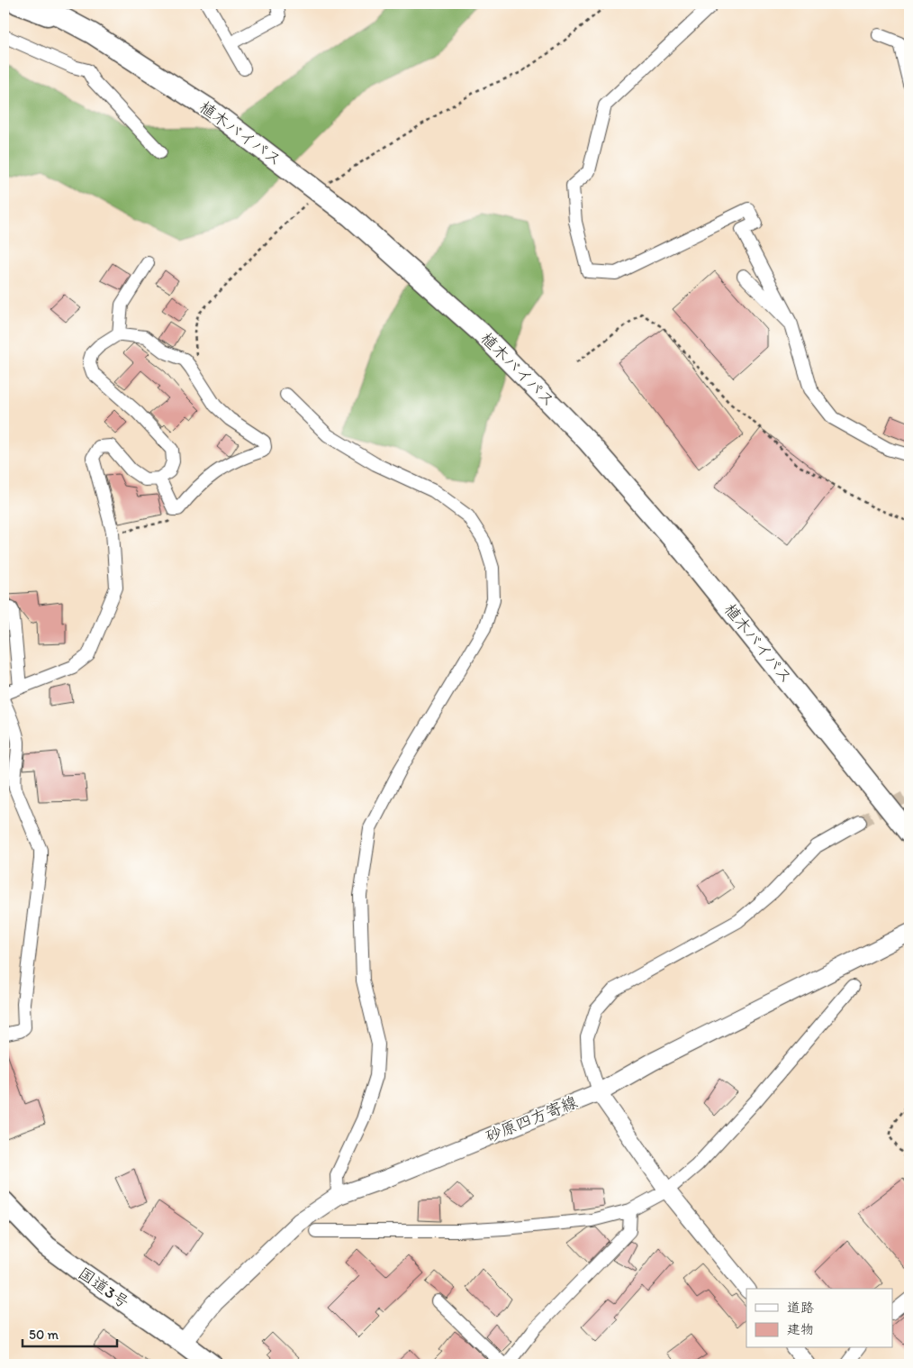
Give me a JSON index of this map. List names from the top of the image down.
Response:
{
  "streets": {
    "highway": ["植木バイパス", "国道3号"],
    "main road": ["砂原四方寄線"]
  },
  "crossings": [
    ["砂原四方寄線", "国道3号"]
  ],
  "legend": ["道路", "建物"],
  "scale_bar": "50 m"
}
